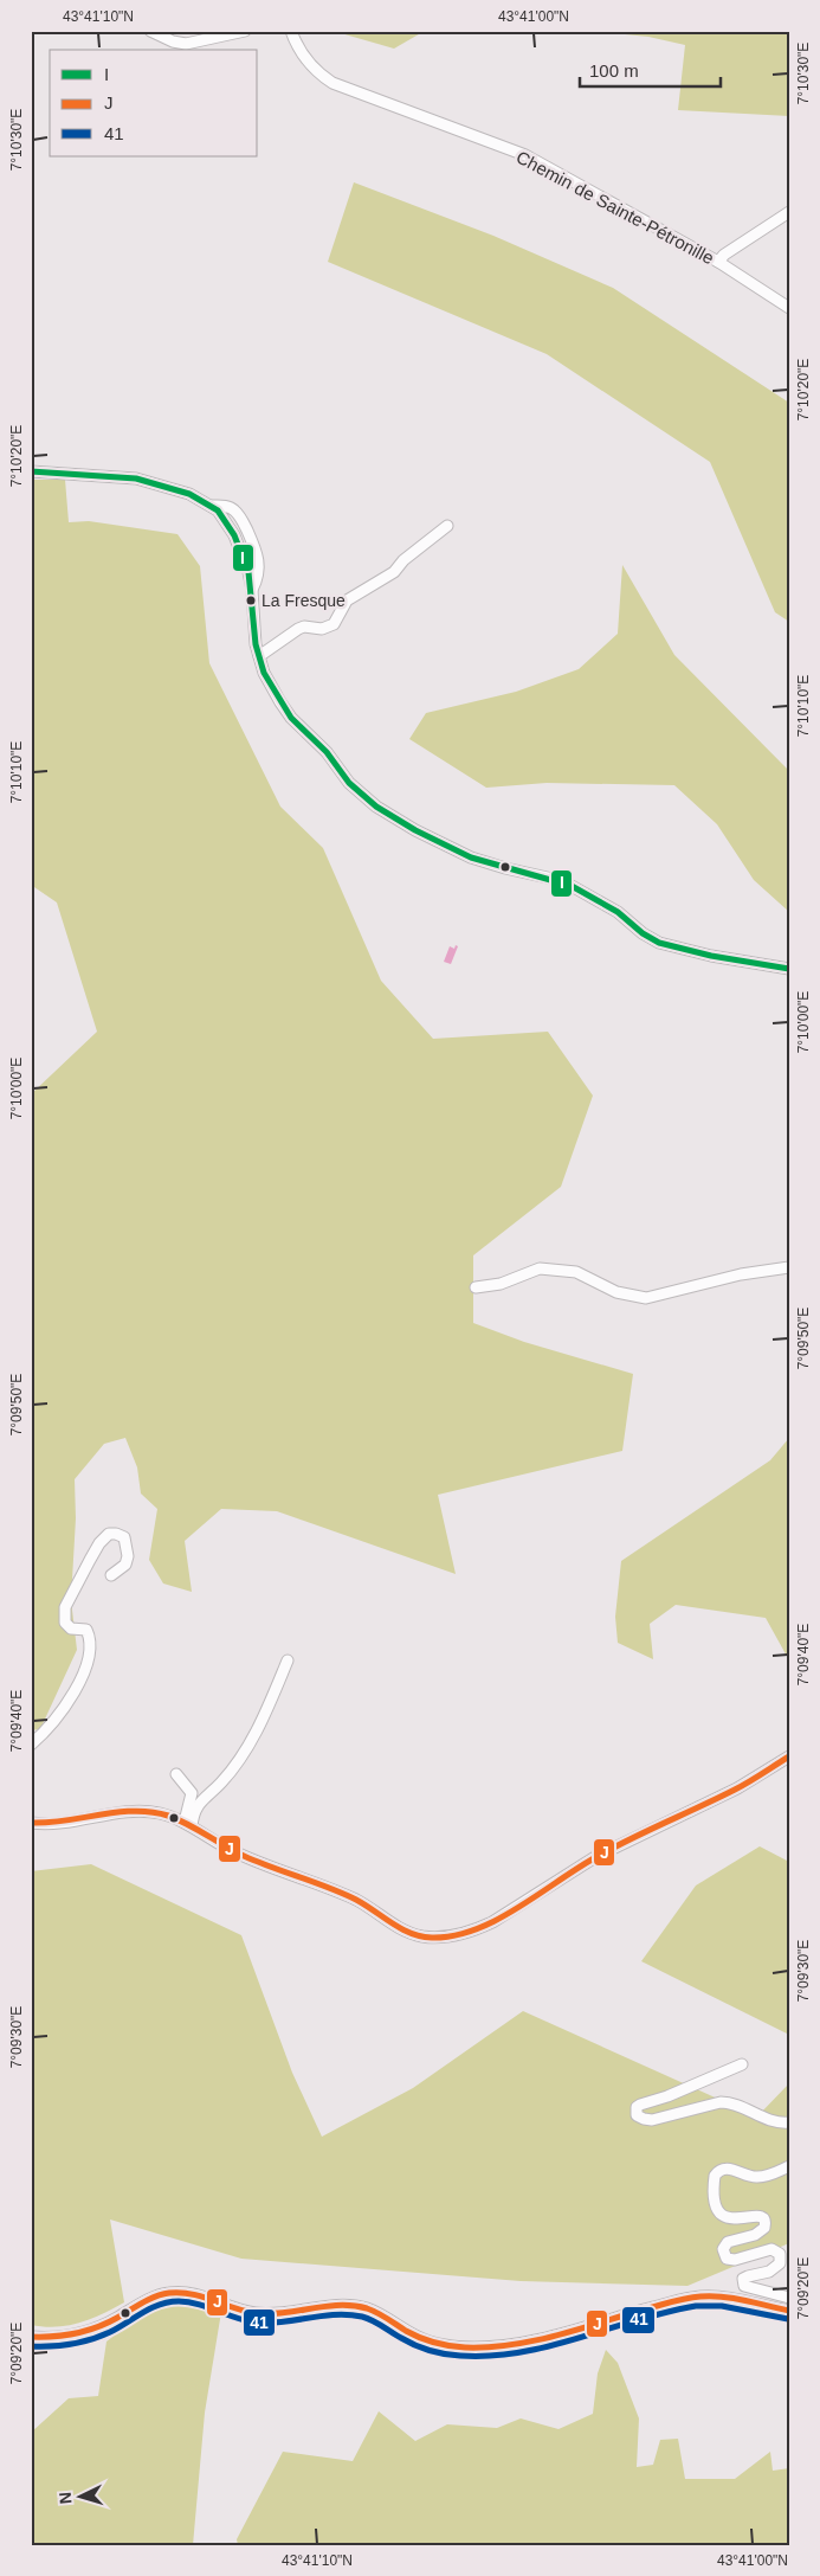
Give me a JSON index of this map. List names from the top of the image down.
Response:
{
  "streets": {
    "street": ["Chemin de Sainte-Pétronille"]
  },
  "places": ["La Fresque"],
  "lines": ["transit line I", "transit line J", "transit line 41"],
  "legend": ["I", "J", "41"],
  "scale_bar": "100 m",
  "north": "left",
  "coordinates": [
    "43°41'10\"N",
    "43°41'00\"N",
    "7°10'30\"E",
    "7°10'20\"E",
    "7°10'10\"E",
    "7°10'00\"E",
    "7°09'50\"E",
    "7°09'40\"E",
    "7°09'30\"E",
    "7°09'20\"E"
  ]
}
